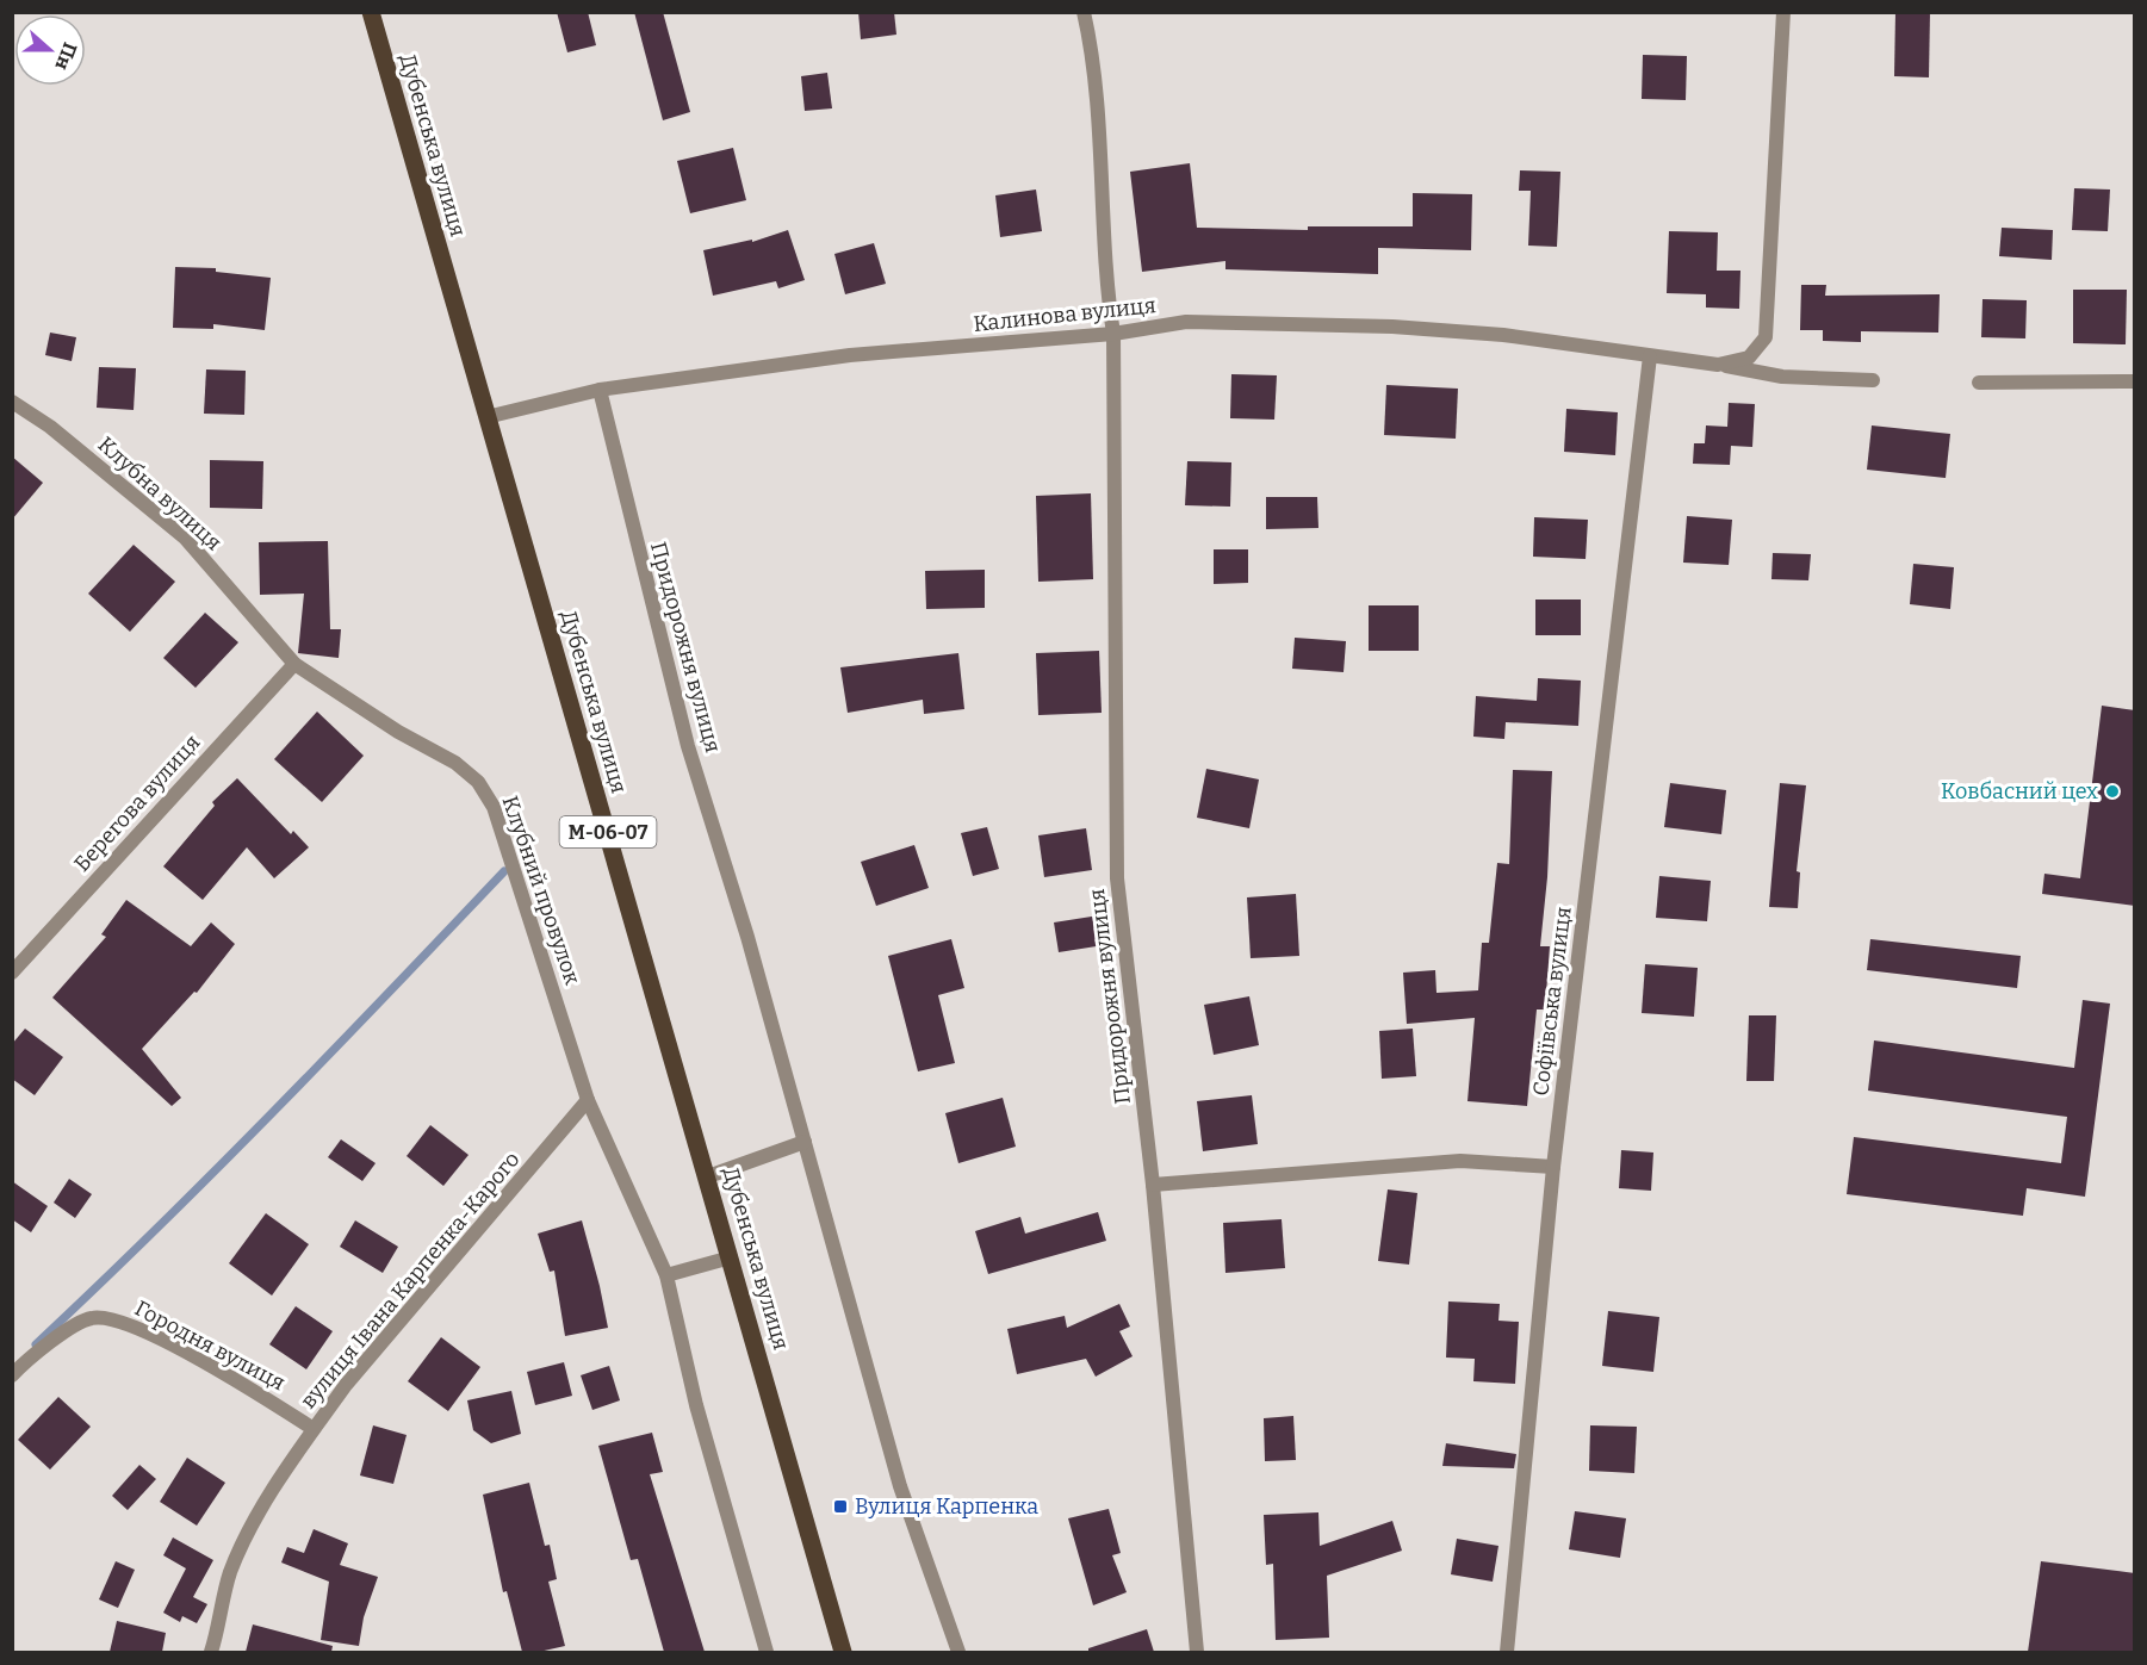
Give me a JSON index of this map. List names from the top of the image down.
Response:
{
  "streets": {
    "main road": ["Дубенська вулиця", "М-06-07"],
    "street": [
      "Калинова вулиця",
      "Клубна вулиця",
      "Придорожня вулиця",
      "Берегова вулиця",
      "Клубний провулок",
      "Софіївська вулиця",
      "вулиця Івана Карпенка-Карого",
      "Городня вулиця"
    ]
  },
  "crossings": [
    ["Дубенська вулиця", "Калинова вулиця"],
    ["Калинова вулиця", "Придорожня вулиця"],
    ["Калинова вулиця", "Софіївська вулиця"],
    ["Клубна вулиця", "Берегова вулиця"],
    ["Клубна вулиця", "Клубний провулок"],
    ["Берегова вулиця", "Клубний провулок"],
    ["Клубний провулок", "вулиця Івана Карпенка-Карого"],
    ["вулиця Івана Карпенка-Карого", "Городня вулиця"]
  ],
  "places": {
    "other": ["Ковбасний цех"],
    "transit": ["Вулиця Карпенка"]
  },
  "north": "right"
}
